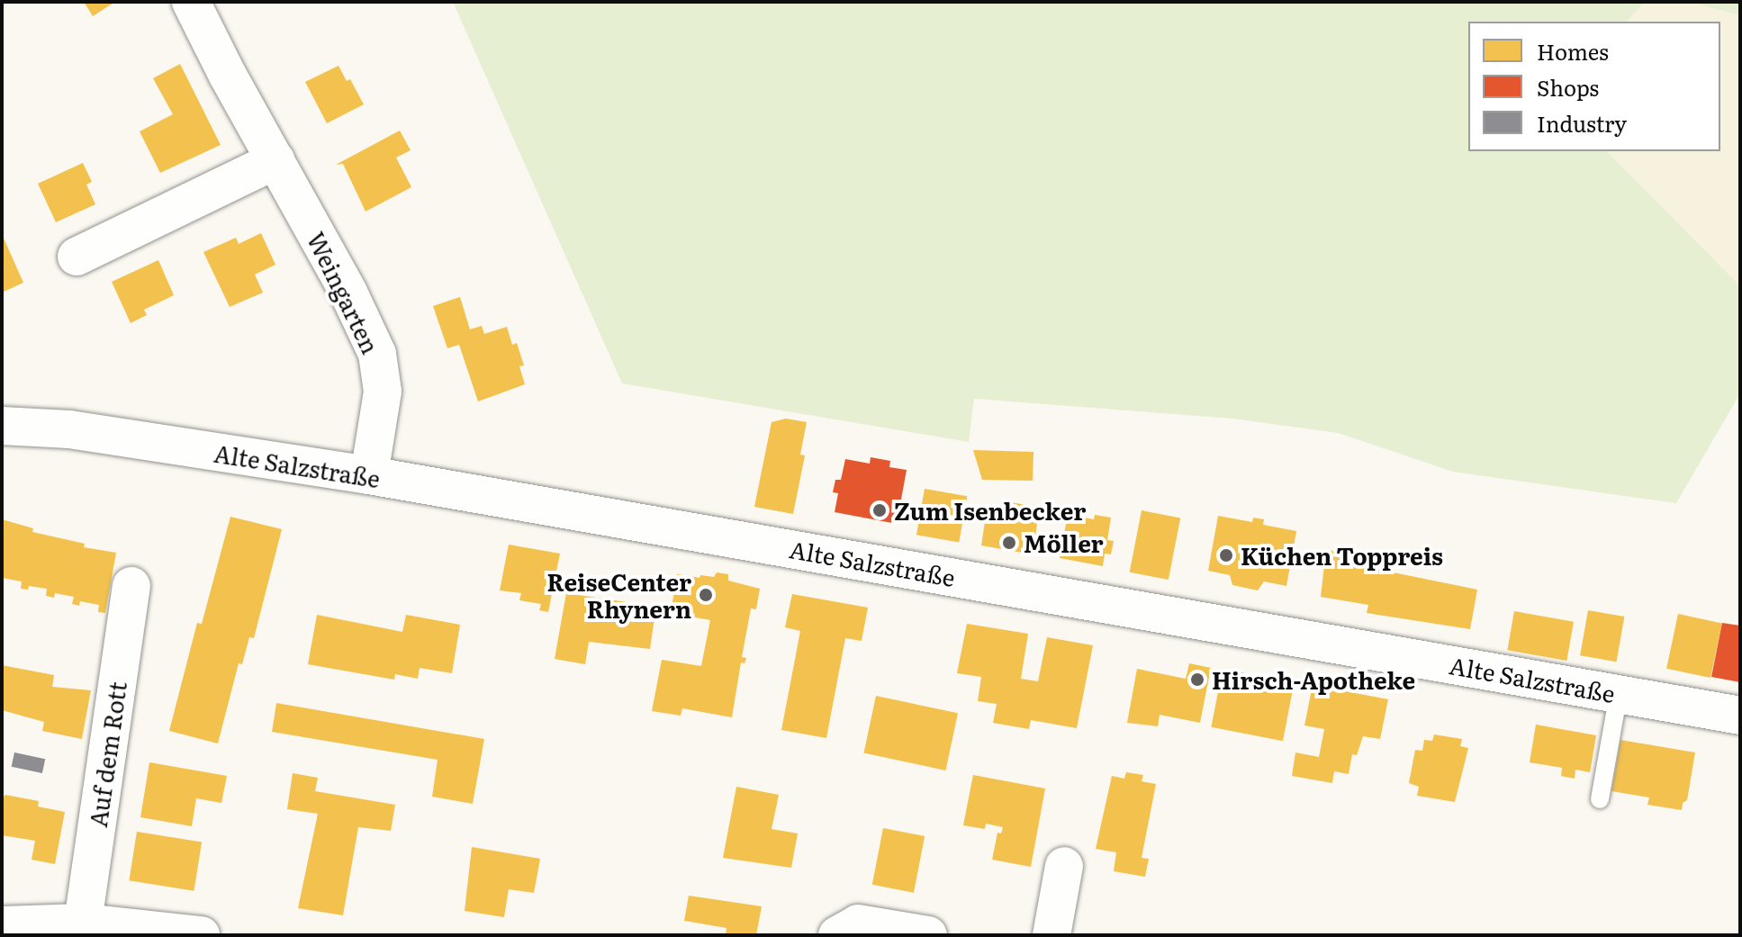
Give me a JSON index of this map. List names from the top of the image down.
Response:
{
  "streets": {
    "street": ["Weingarten", "Alte Salzstraße", "Auf dem Rott"]
  },
  "crossings": [
    ["Weingarten", "Alte Salzstraße"]
  ],
  "places": [
    "Zum Isenbecker",
    "Möller",
    "Küchen Toppreis",
    "ReiseCenter Rhynern",
    "Hirsch-Apotheke"
  ],
  "legend": ["Homes", "Shops", "Industry"]
}
